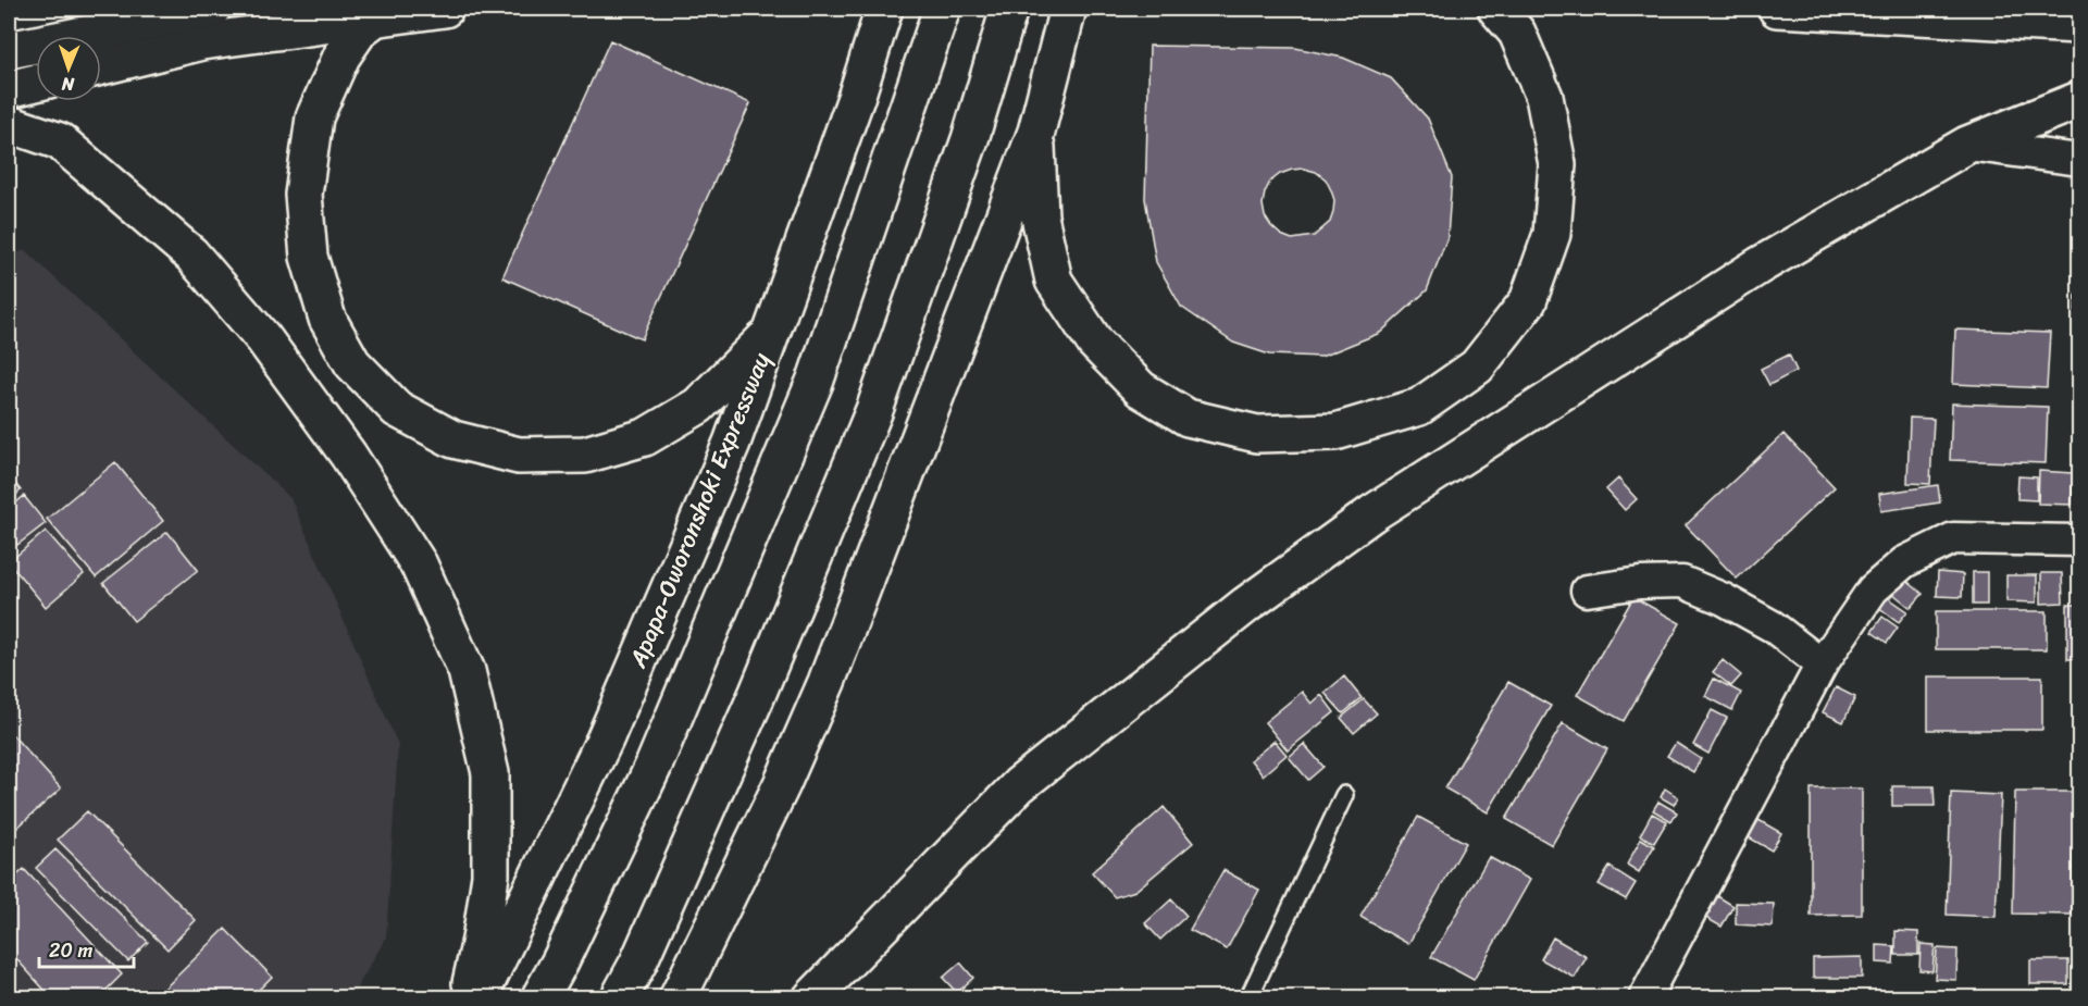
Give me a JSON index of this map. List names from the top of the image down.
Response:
{
  "streets": {
    "main road": ["Apapa-Oworonshoki Expressway"]
  },
  "scale_bar": "20 m",
  "north": "bottom"
}
